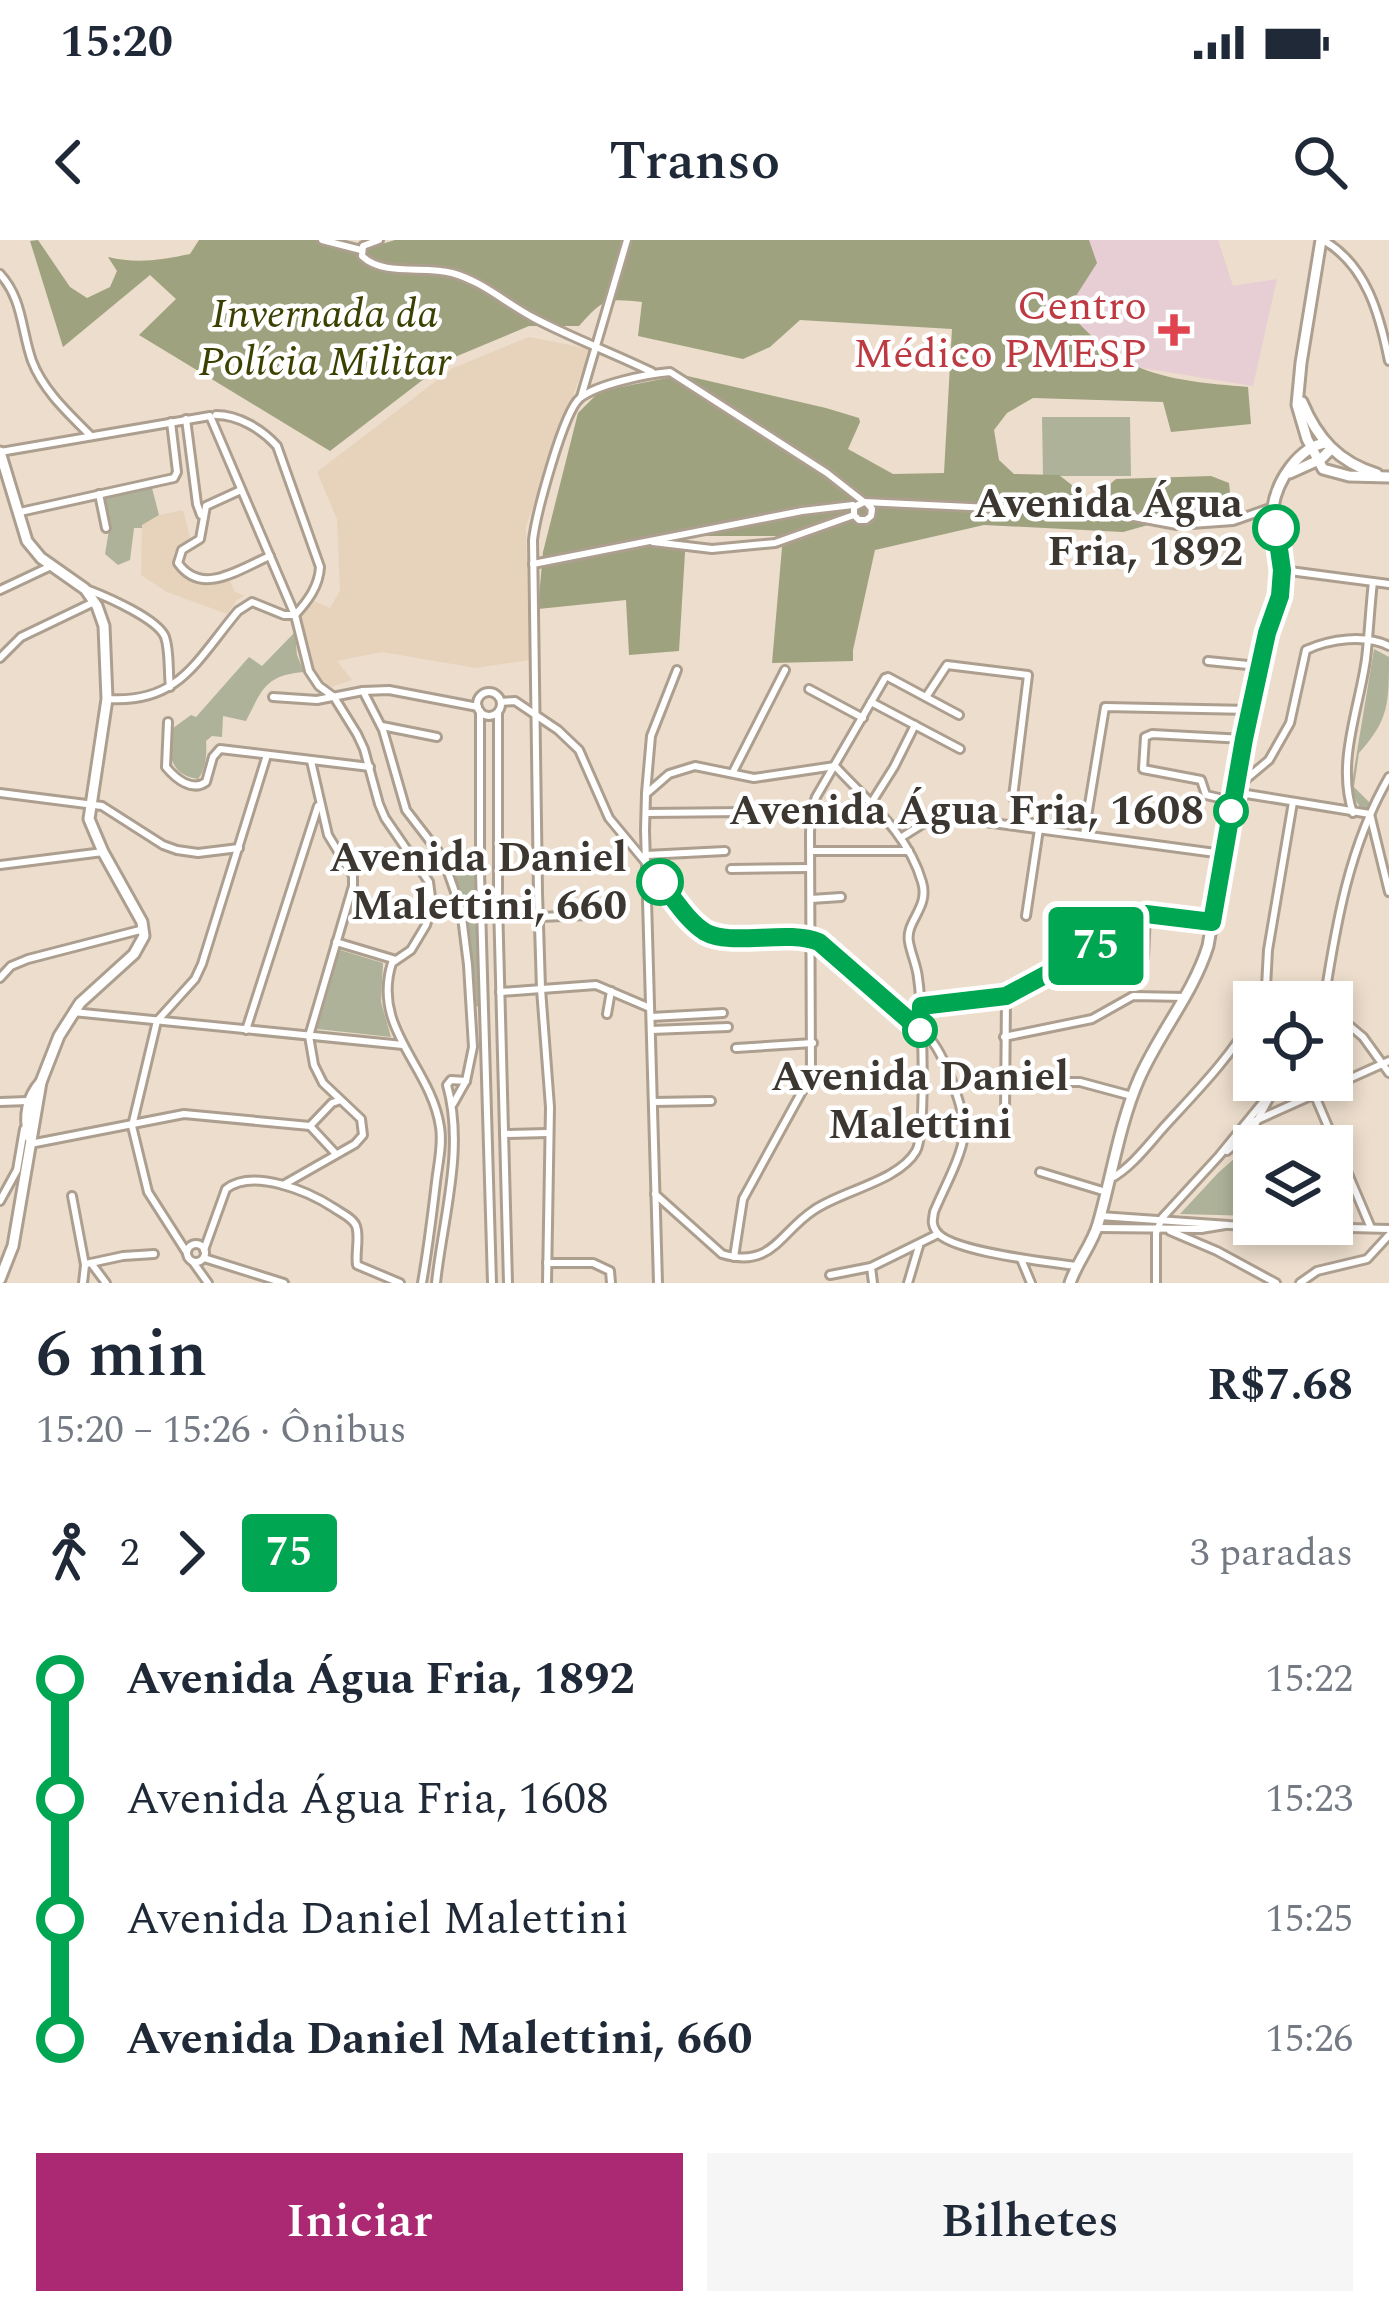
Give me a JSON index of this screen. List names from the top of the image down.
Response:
{
  "parks": ["Invernada da Polícia Militar"],
  "places": {
    "health": ["Centro Médico PMESP"],
    "other": [
      "Avenida Água Fria, 1892",
      "Avenida Água Fria, 1608",
      "Avenida Daniel Malettini, 660",
      "Avenida Daniel Malettini"
    ]
  },
  "lines": ["bus line 75"],
  "page": {
    "status": "15:20",
    "header": "Transo",
    "on_map": "75",
    "heading": ["6 min", "15:20 – 15:26 · Ônibus", "R$7.68"],
    "legs": ["2", "75", "3 paradas"],
    "list": [
      {
        "name": "Avenida Água Fria, 1892",
        "value": "15:22"
      },
      {
        "name": "Avenida Água Fria, 1608",
        "value": "15:23"
      },
      {
        "name": "Avenida Daniel Malettini",
        "value": "15:25"
      },
      {
        "name": "Avenida Daniel Malettini, 660",
        "value": "15:26"
      }
    ],
    "buttons": ["Iniciar", "Bilhetes"]
  }
}
